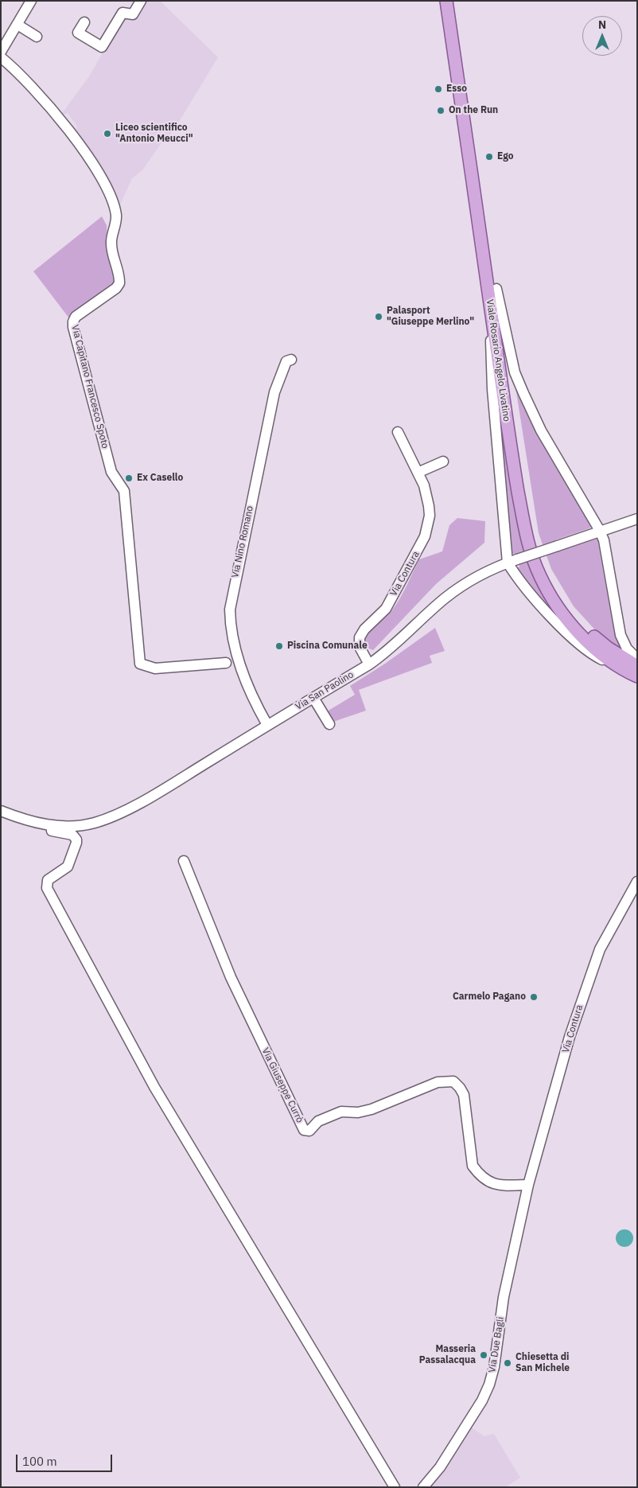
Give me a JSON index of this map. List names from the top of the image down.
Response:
{
  "streets": {
    "main road": ["Viale Rosario Angelo Livatino"],
    "street": [
      "Via Capitano Francesco Spoto",
      "Via Nino Romano",
      "Via Contura",
      "Via San Paolino",
      "Via Giuseppe Currò",
      "Via Due Bagli"
    ]
  },
  "crossings": [
    ["Via Nino Romano", "Via San Paolino"],
    ["Via Contura", "Via San Paolino"],
    ["Via Contura", "Via Giuseppe Currò"],
    ["Via Contura", "Via Due Bagli"],
    ["Via Giuseppe Currò", "Via Due Bagli"]
  ],
  "places": [
    "Esso",
    "On the Run",
    "Liceo scientifico \"Antonio Meucci\"",
    "Ego",
    "Palasport \"Giuseppe Merlino\"",
    "Ex Casello",
    "Piscina Comunale",
    "Carmelo Pagano",
    "Masseria Passalacqua",
    "Chiesetta di San Michele"
  ],
  "scale_bar": "100 m",
  "north": "top"
}
